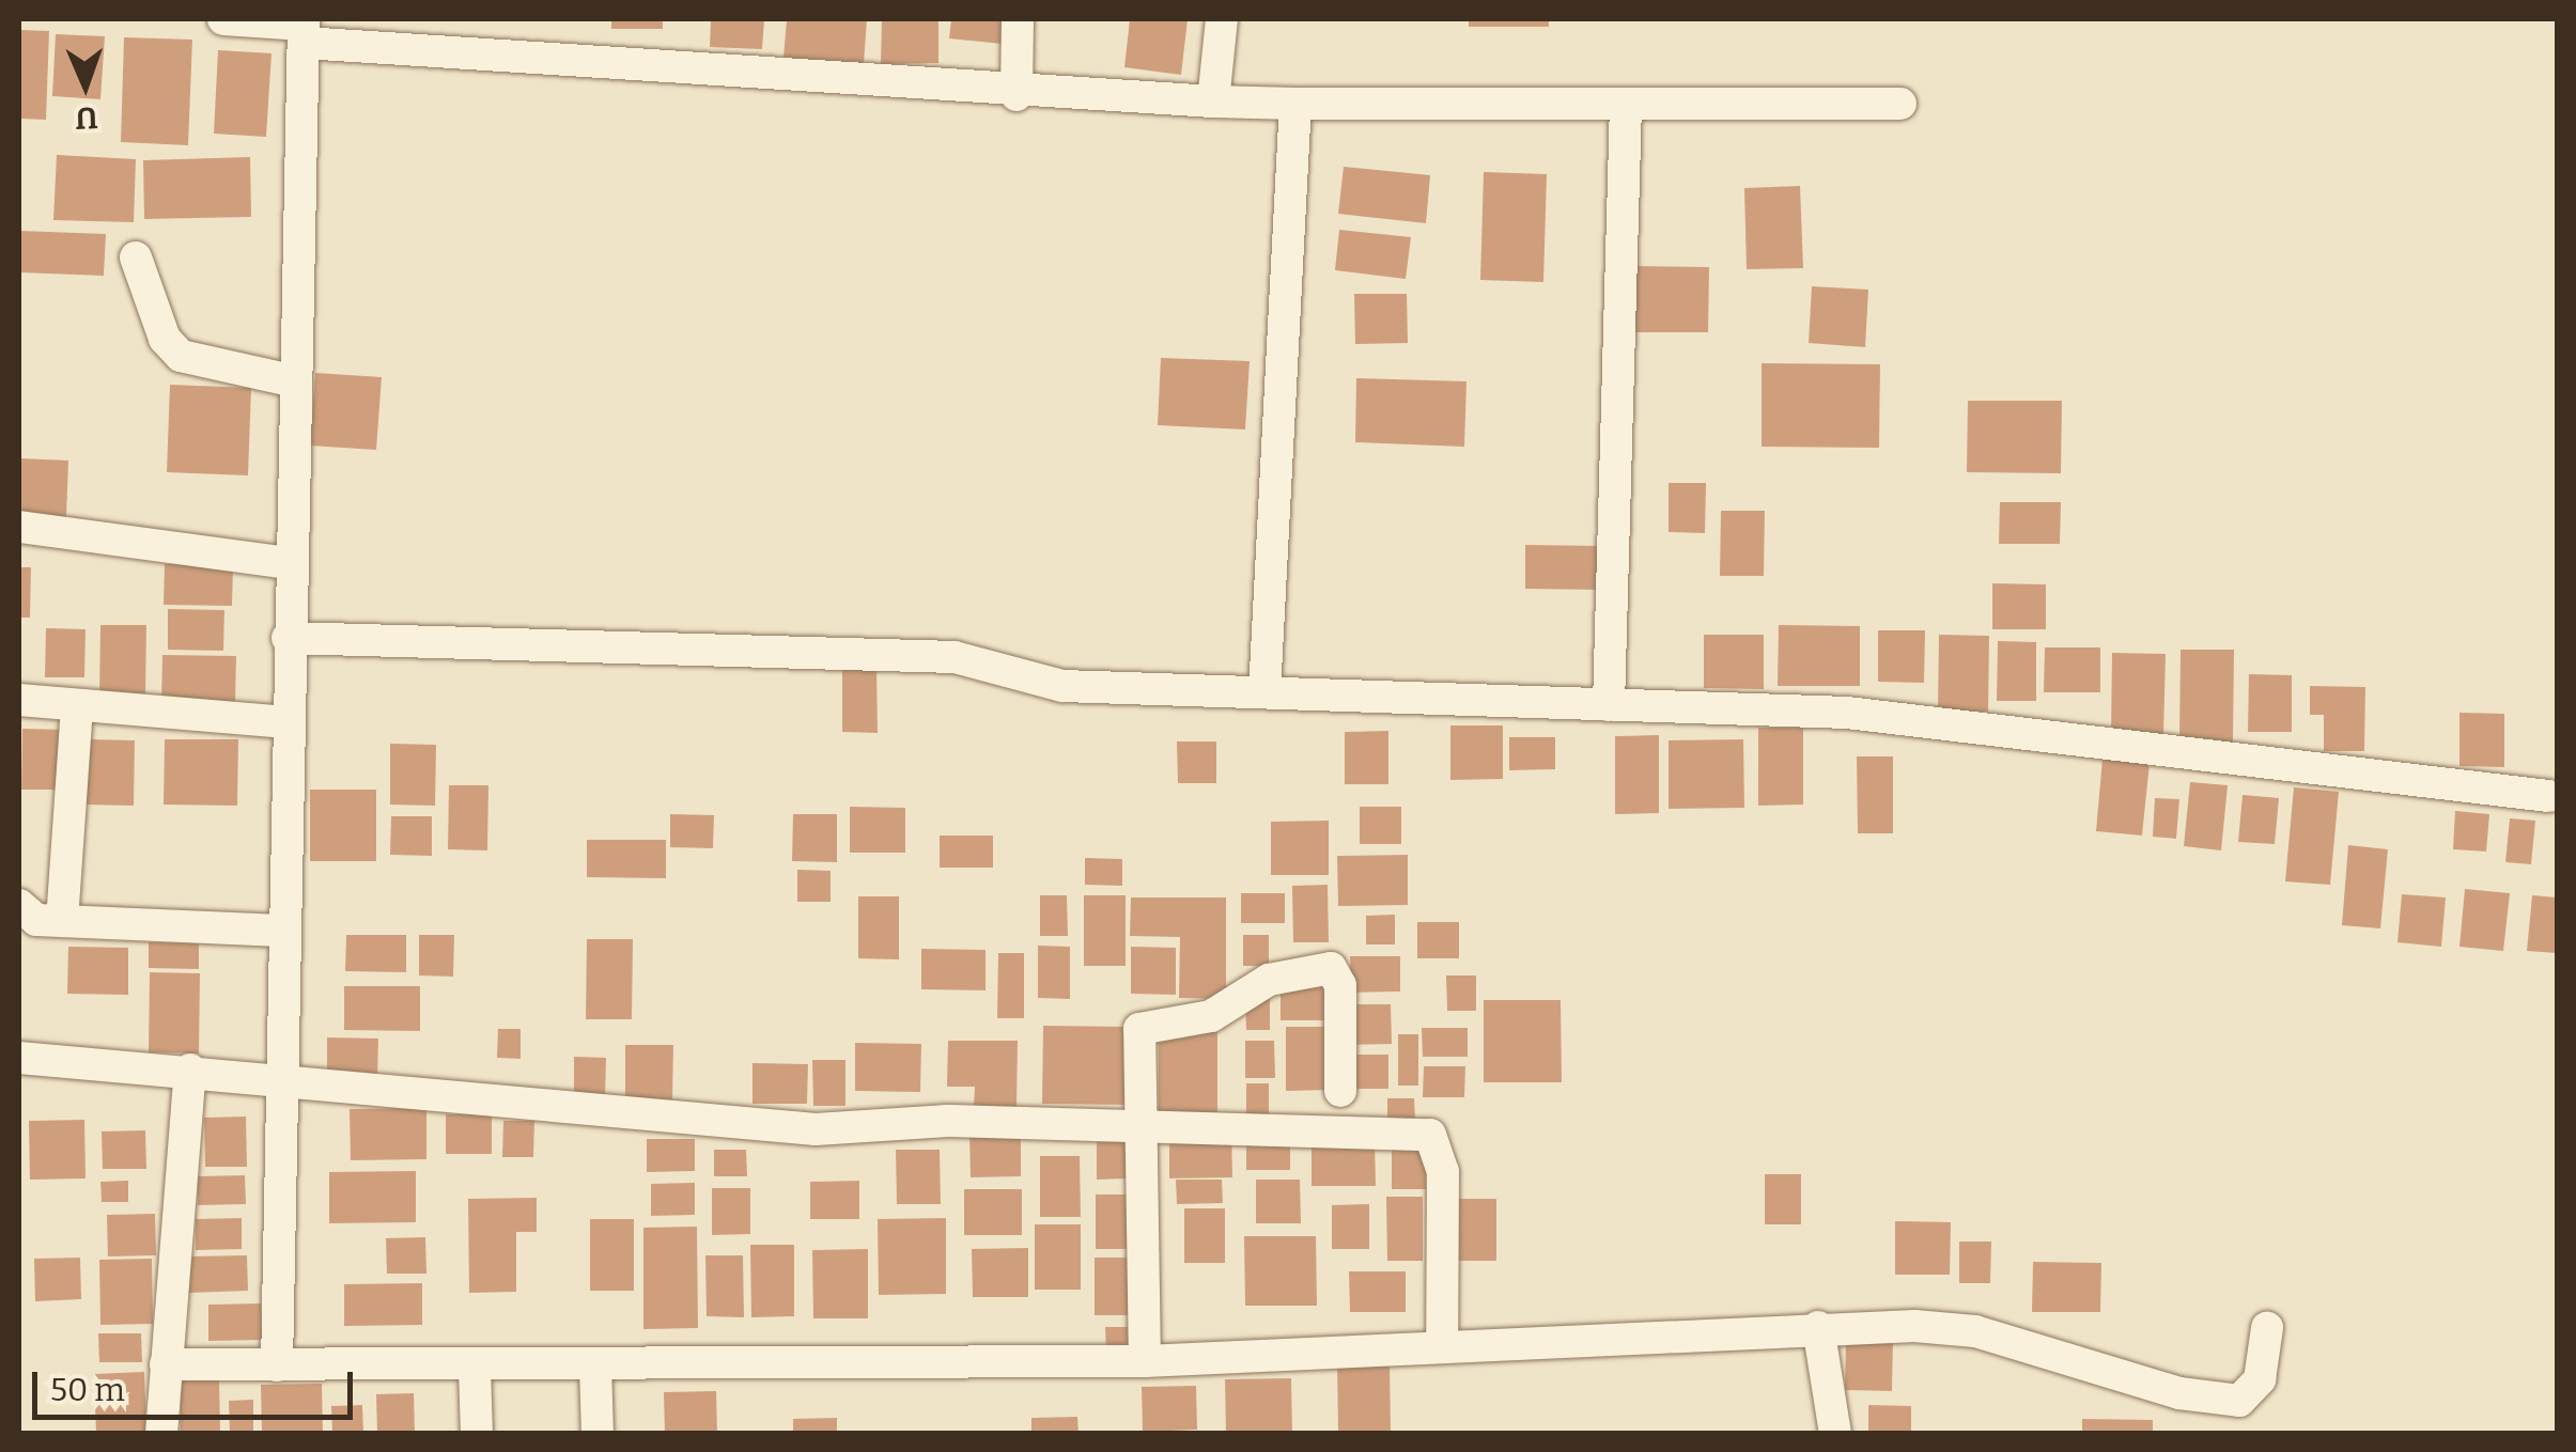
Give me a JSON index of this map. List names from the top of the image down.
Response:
{
  "scale_bar": "50 m",
  "north": "bottom"
}
